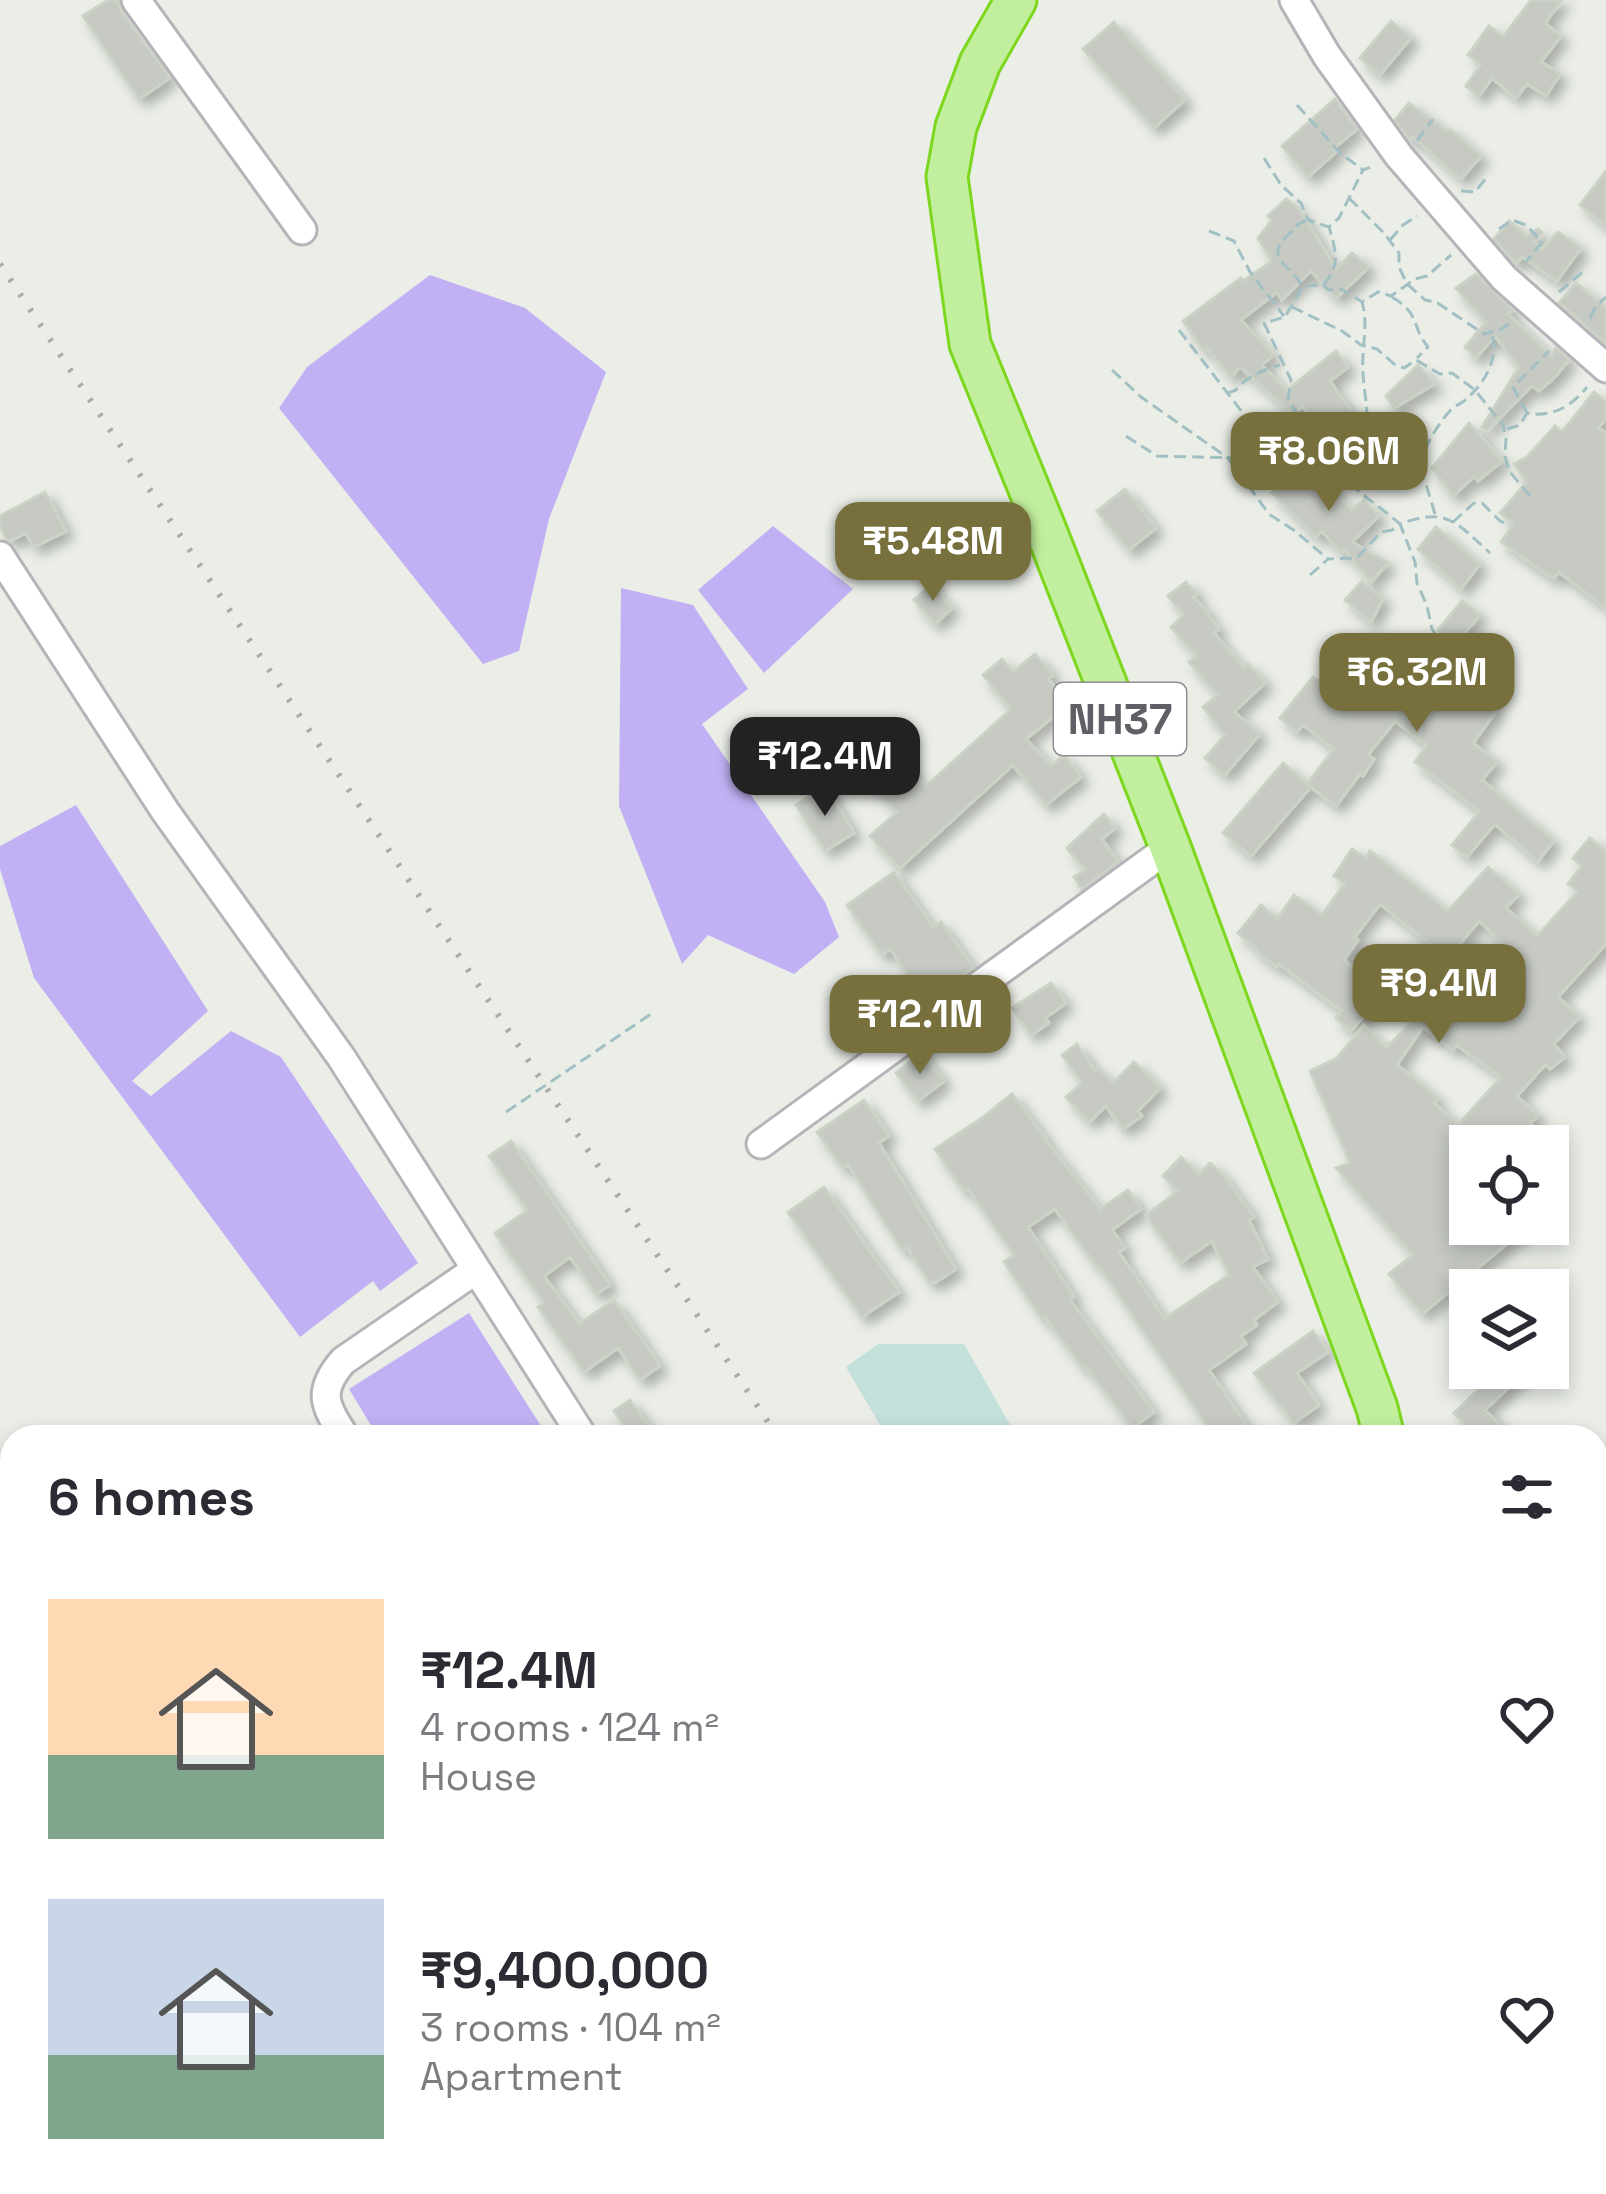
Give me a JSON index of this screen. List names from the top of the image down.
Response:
{
  "streets": {
    "highway": ["NH37"]
  },
  "page": {
    "price": [
      "₹8.06M",
      "₹5.48M",
      "₹6.32M",
      "₹12.4M",
      "₹9.4M",
      "₹12.1M"
    ],
    "heading": "6 homes",
    "list": [
      {
        "name": "₹12.4M",
        "note": "4 rooms · 124 m² · House"
      },
      {
        "name": "₹9,400,000",
        "note": "3 rooms · 104 m² · Apartment"
      }
    ]
  }
}
